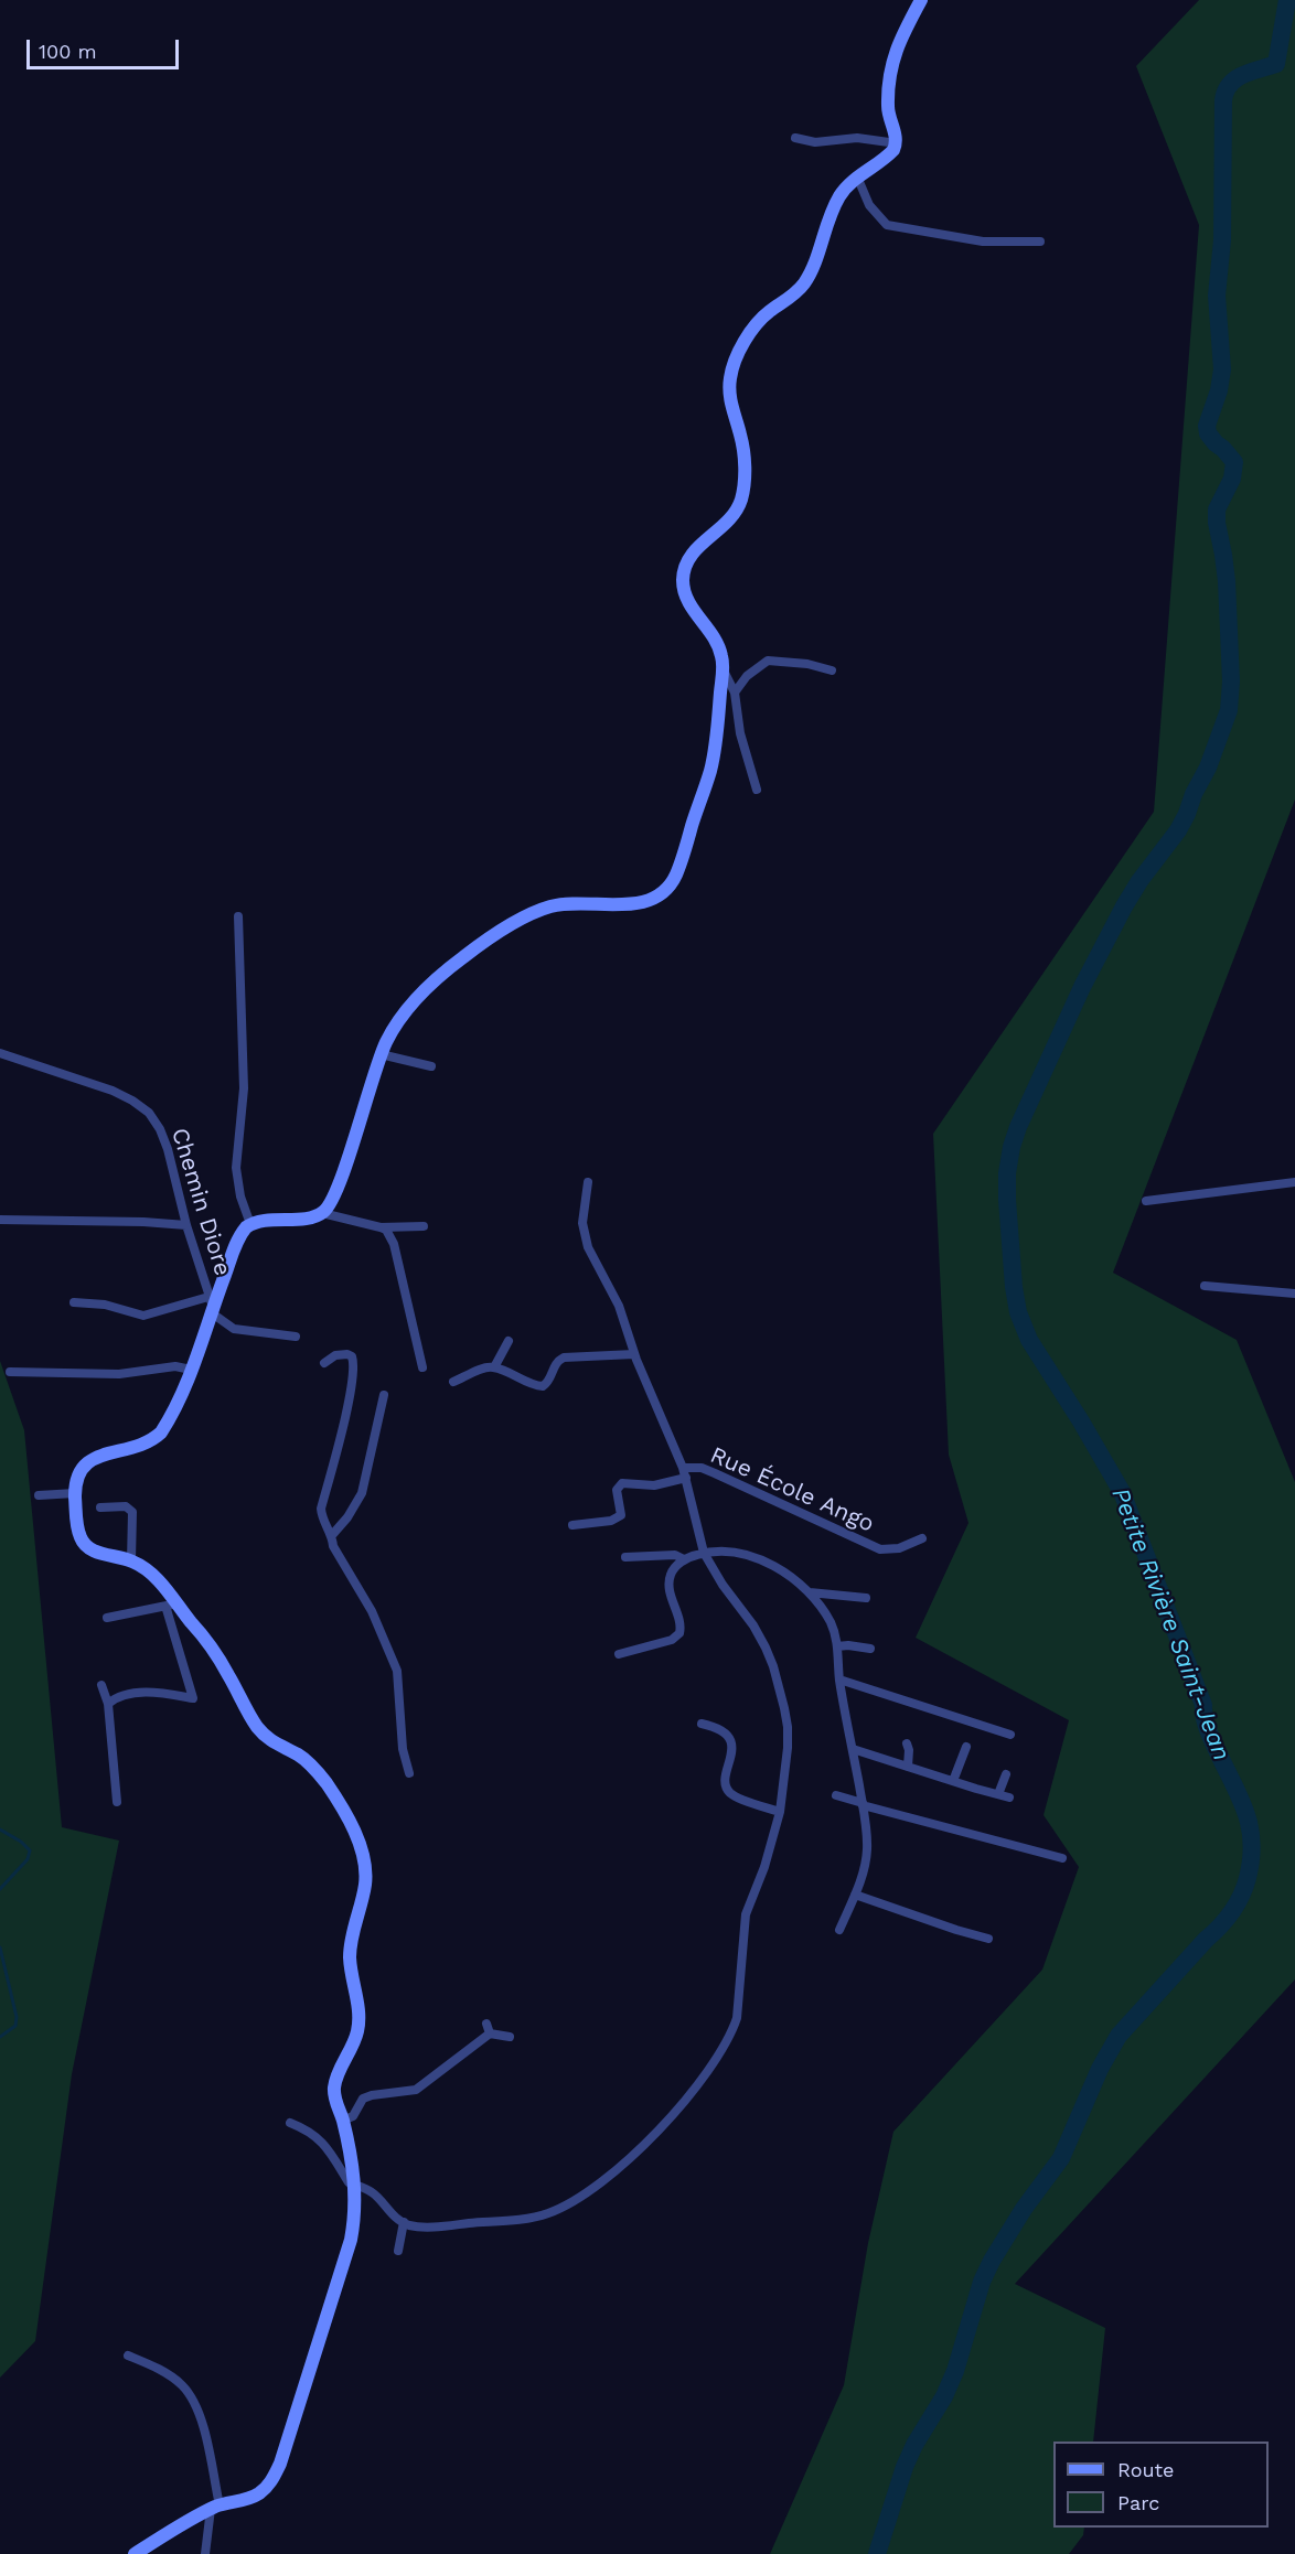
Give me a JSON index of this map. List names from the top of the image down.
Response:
{
  "streets": {
    "street": ["Chemin Diore", "Rue École Ango"]
  },
  "water": ["Petite Rivière Saint-Jean"],
  "legend": ["Route", "Parc"],
  "scale_bar": "100 m"
}
